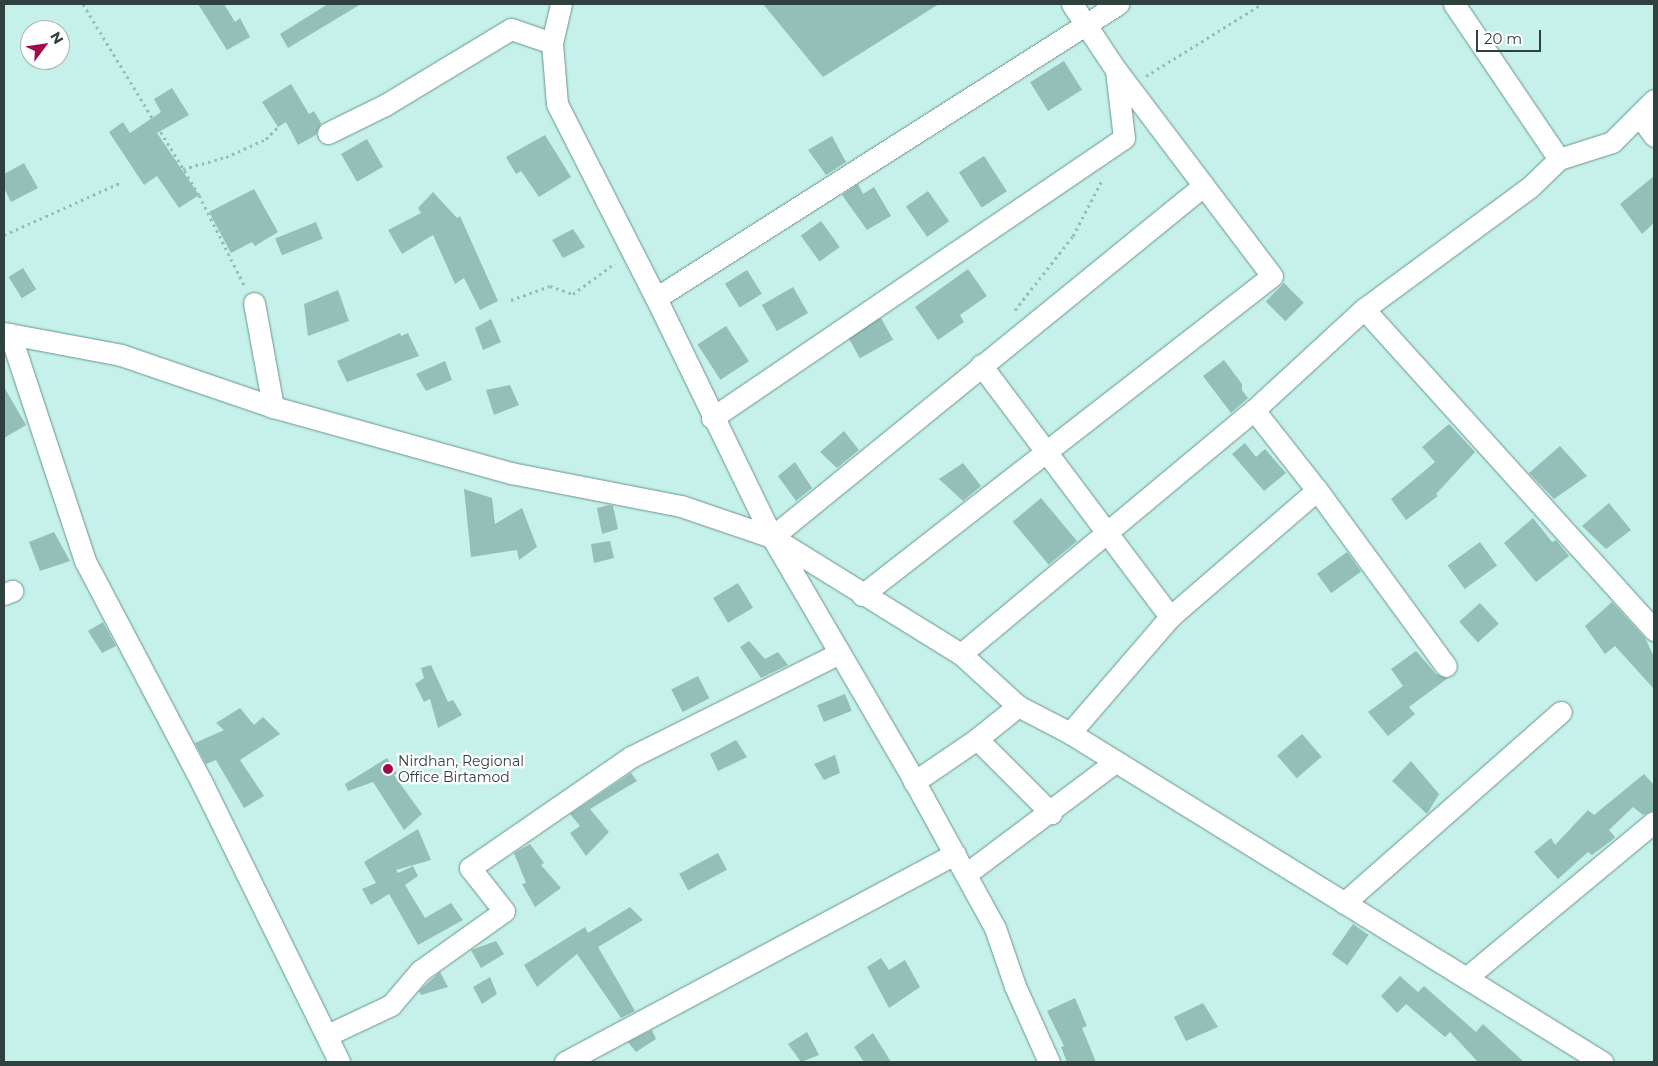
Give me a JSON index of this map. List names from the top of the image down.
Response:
{
  "places": ["Nirdhan, Regional Office Birtamod"],
  "scale_bar": "20 m",
  "north": "top right"
}
